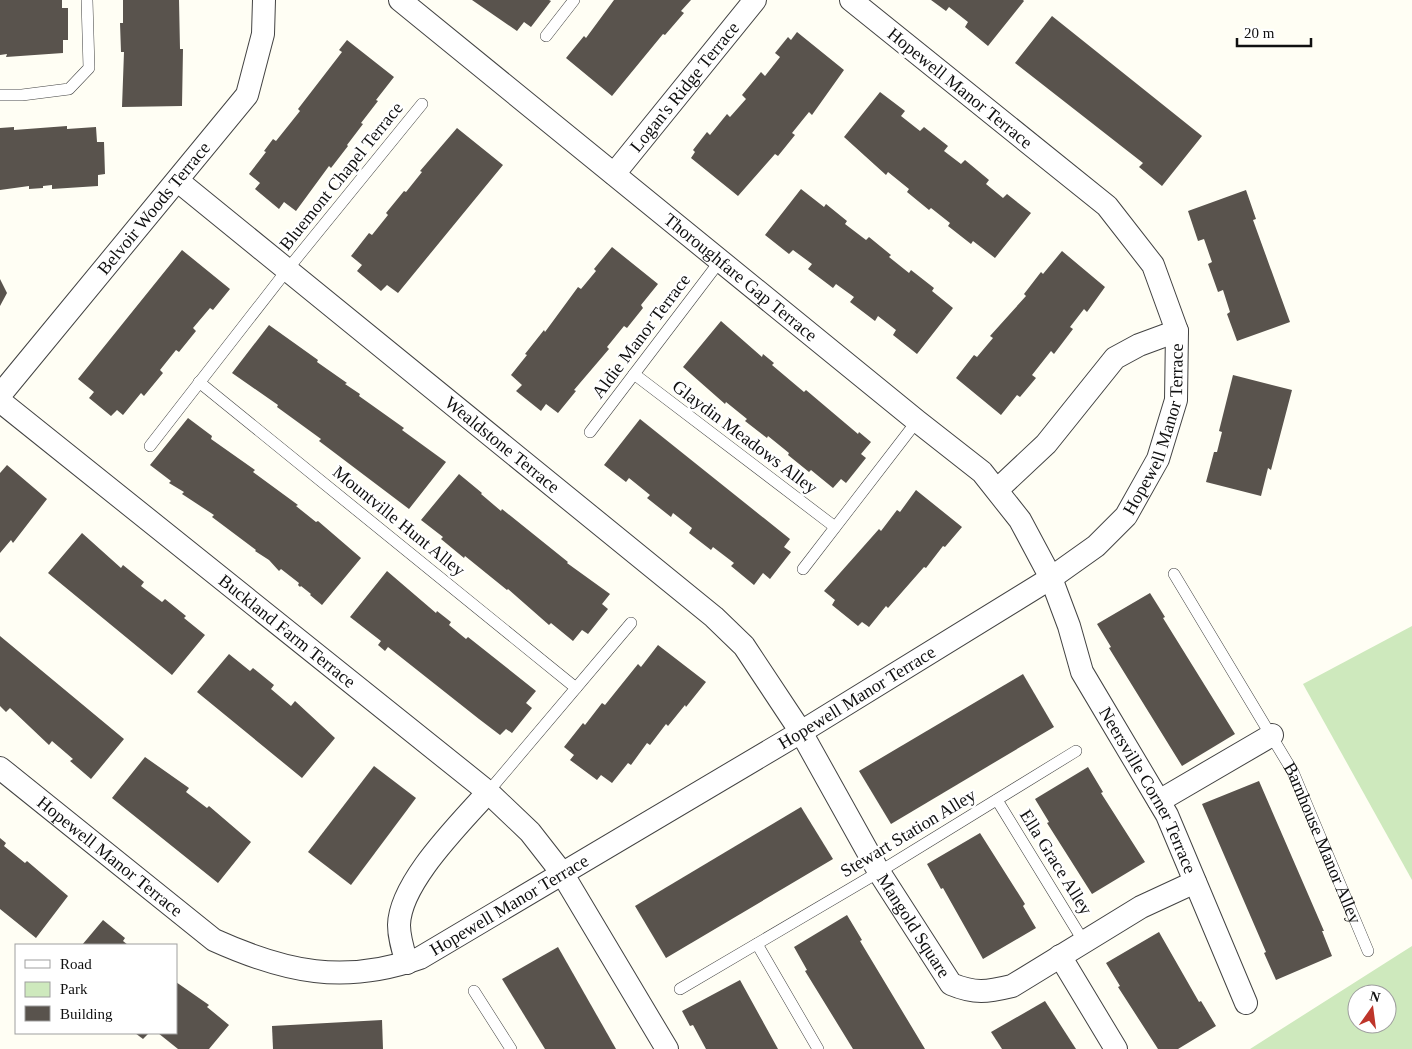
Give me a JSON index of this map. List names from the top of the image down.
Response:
{
  "streets": {
    "street": [
      "Logan's Ridge Terrace",
      "Hopewell Manor Terrace",
      "Belvoir Woods Terrace",
      "Thoroughfare Gap Terrace",
      "Wealdstone Terrace",
      "Buckland Farm Terrace",
      "Neersville Corner Terrace",
      "Mangold Square"
    ],
    "lane": [
      "Bluemont Chapel Terrace",
      "Aldie Manor Terrace",
      "Glaydin Meadows Alley",
      "Mountville Hunt Alley",
      "Stewart Station Alley",
      "Barnhouse Manor Alley",
      "Ella Grace Alley"
    ]
  },
  "crossings": [
    ["Logan's Ridge Terrace", "Thoroughfare Gap Terrace"],
    ["Hopewell Manor Terrace", "Thoroughfare Gap Terrace"],
    ["Hopewell Manor Terrace", "Wealdstone Terrace"],
    ["Hopewell Manor Terrace", "Buckland Farm Terrace"],
    ["Hopewell Manor Terrace", "Neersville Corner Terrace"],
    ["Hopewell Manor Terrace", "Mangold Square"],
    ["Bluemont Chapel Terrace", "Wealdstone Terrace"],
    ["Belvoir Woods Terrace", "Wealdstone Terrace"],
    ["Thoroughfare Gap Terrace", "Aldie Manor Terrace"],
    ["Thoroughfare Gap Terrace", "Neersville Corner Terrace"],
    ["Aldie Manor Terrace", "Glaydin Meadows Alley"],
    ["Wealdstone Terrace", "Mangold Square"],
    ["Neersville Corner Terrace", "Mangold Square"],
    ["Stewart Station Alley", "Ella Grace Alley"],
    ["Stewart Station Alley", "Mangold Square"],
    ["Ella Grace Alley", "Mangold Square"]
  ],
  "legend": ["Road", "Park", "Building"],
  "scale_bar": "20 m",
  "north": "top"
}
